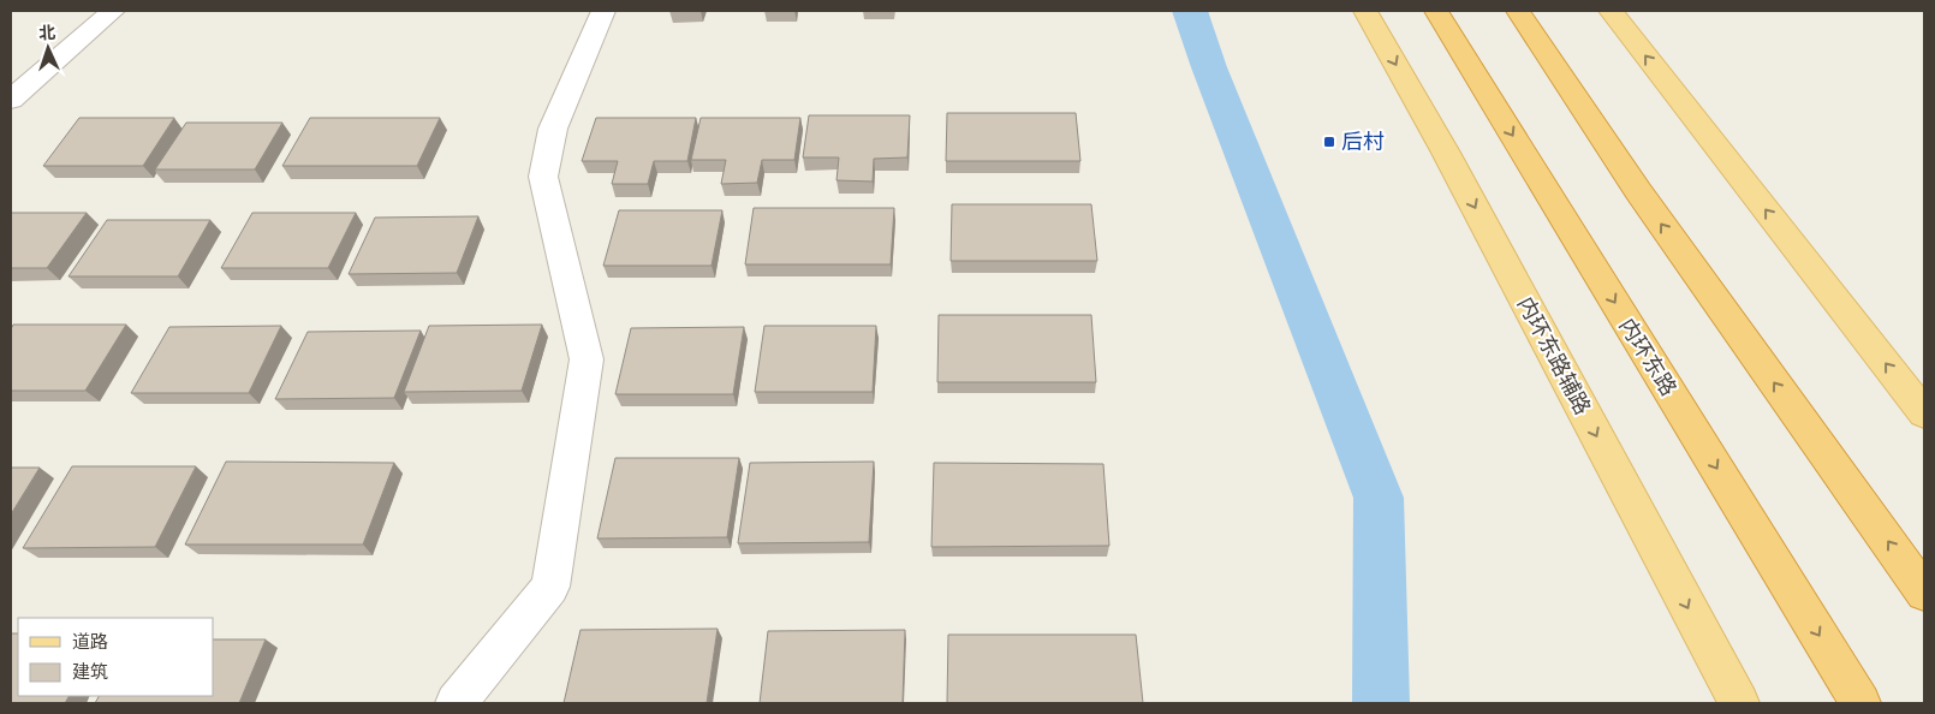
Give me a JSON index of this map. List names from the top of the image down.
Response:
{
  "streets": {
    "highway": ["内环东路"],
    "main road": ["内环东路辅路"]
  },
  "places": {
    "transit": ["后村"]
  },
  "legend": ["道路", "建筑"],
  "north": "top"
}
